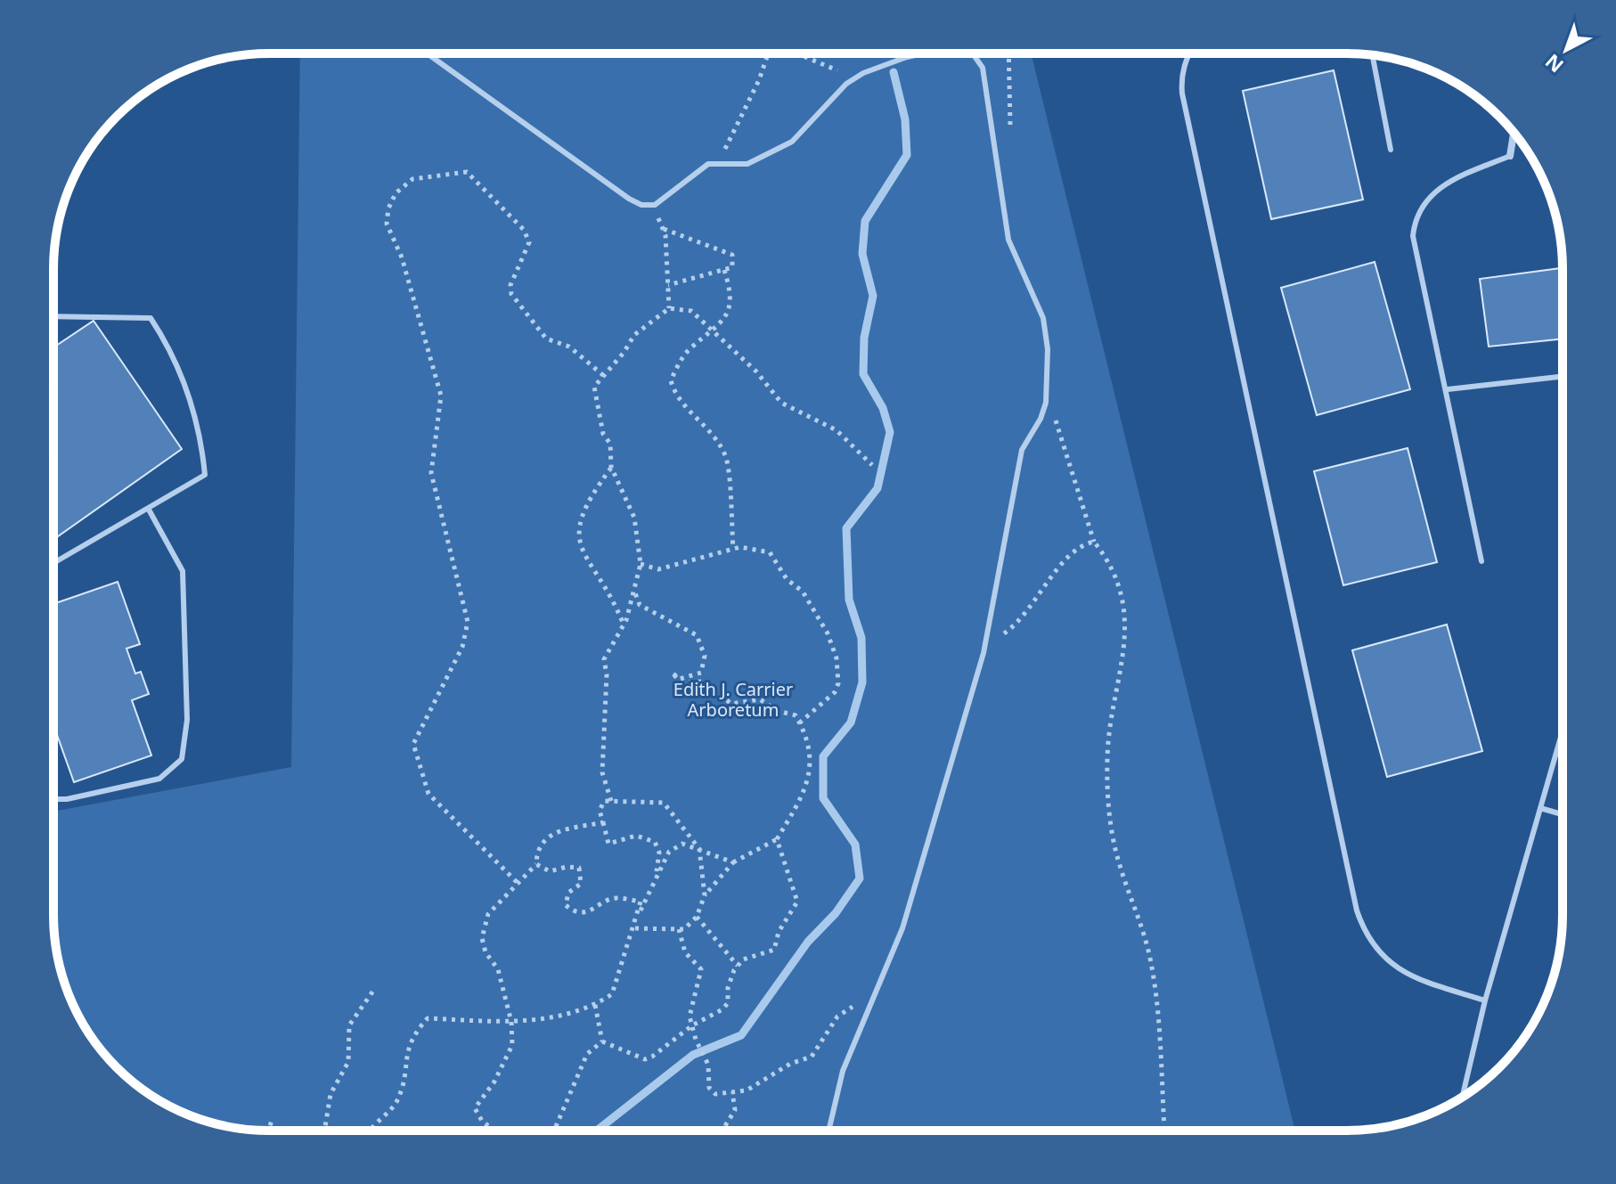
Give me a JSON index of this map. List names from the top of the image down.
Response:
{
  "parks": ["Edith J. Carrier Arboretum"],
  "north": "bottom left"
}
